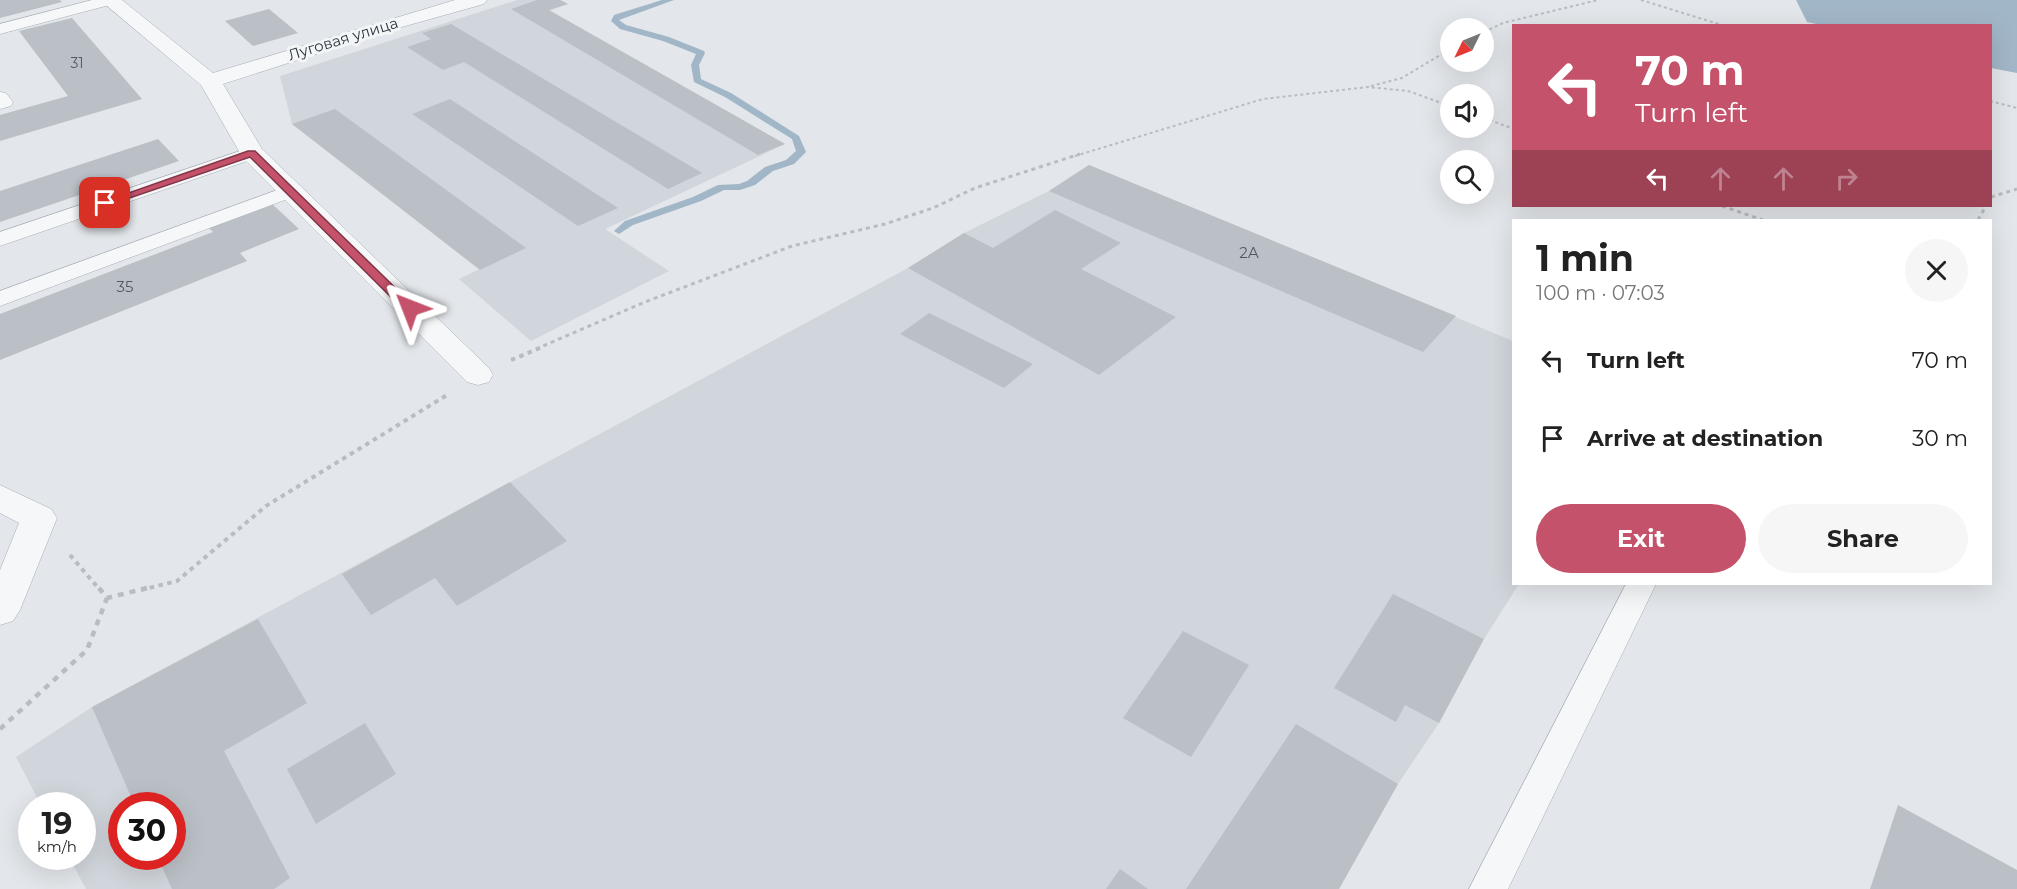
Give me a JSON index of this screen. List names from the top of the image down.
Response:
{
  "streets": {
    "street": ["Луговая улица"]
  },
  "house_numbers": ["31", "2А", "35"],
  "north": "bottom left",
  "page": {
    "turn": ["70 m", "Turn left"],
    "heading": ["1 min", "100 m · 07:03"],
    "list": [
      {
        "name": "Turn left",
        "value": "70 m"
      },
      {
        "name": "Arrive at destination",
        "value": "30 m"
      }
    ],
    "buttons": ["Exit", "Share"],
    "speed": "19 km/h",
    "limit": "30"
  }
}
